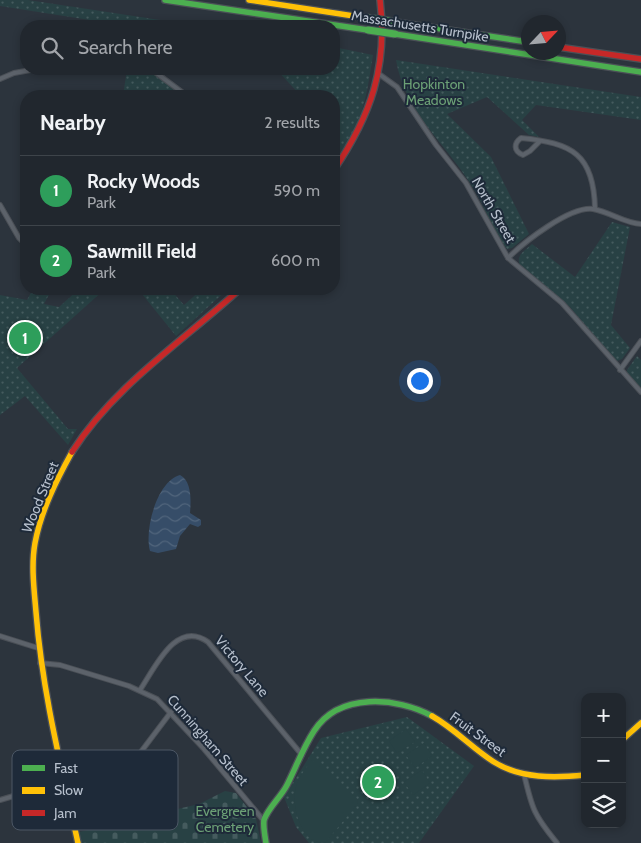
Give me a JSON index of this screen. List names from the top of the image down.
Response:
{
  "streets": {
    "main road": ["Massachusetts Turnpike", "Wood Street", "Fruit Street"],
    "street": ["North Street", "Victory Lane", "Cunningham Street"]
  },
  "crossings": [
    ["Wood Street", "Cunningham Street"],
    ["Victory Lane", "Fruit Street"],
    ["Victory Lane", "Cunningham Street"],
    ["Fruit Street", "Cunningham Street"]
  ],
  "parks": ["Hopkinton Meadows", "Evergreen Cemetery"],
  "legend": ["Fast", "Slow", "Jam"],
  "north": "top right",
  "page": {
    "search": "Search here",
    "heading": ["Nearby", "2 results"],
    "list": [
      {
        "mark": "1",
        "name": "Rocky Woods",
        "note": "Park",
        "value": "590 m"
      },
      {
        "mark": "2",
        "name": "Sawmill Field",
        "note": "Park",
        "value": "600 m"
      }
    ],
    "pins": ["1", "2"],
    "map_buttons": ["+", "−"]
  }
}
